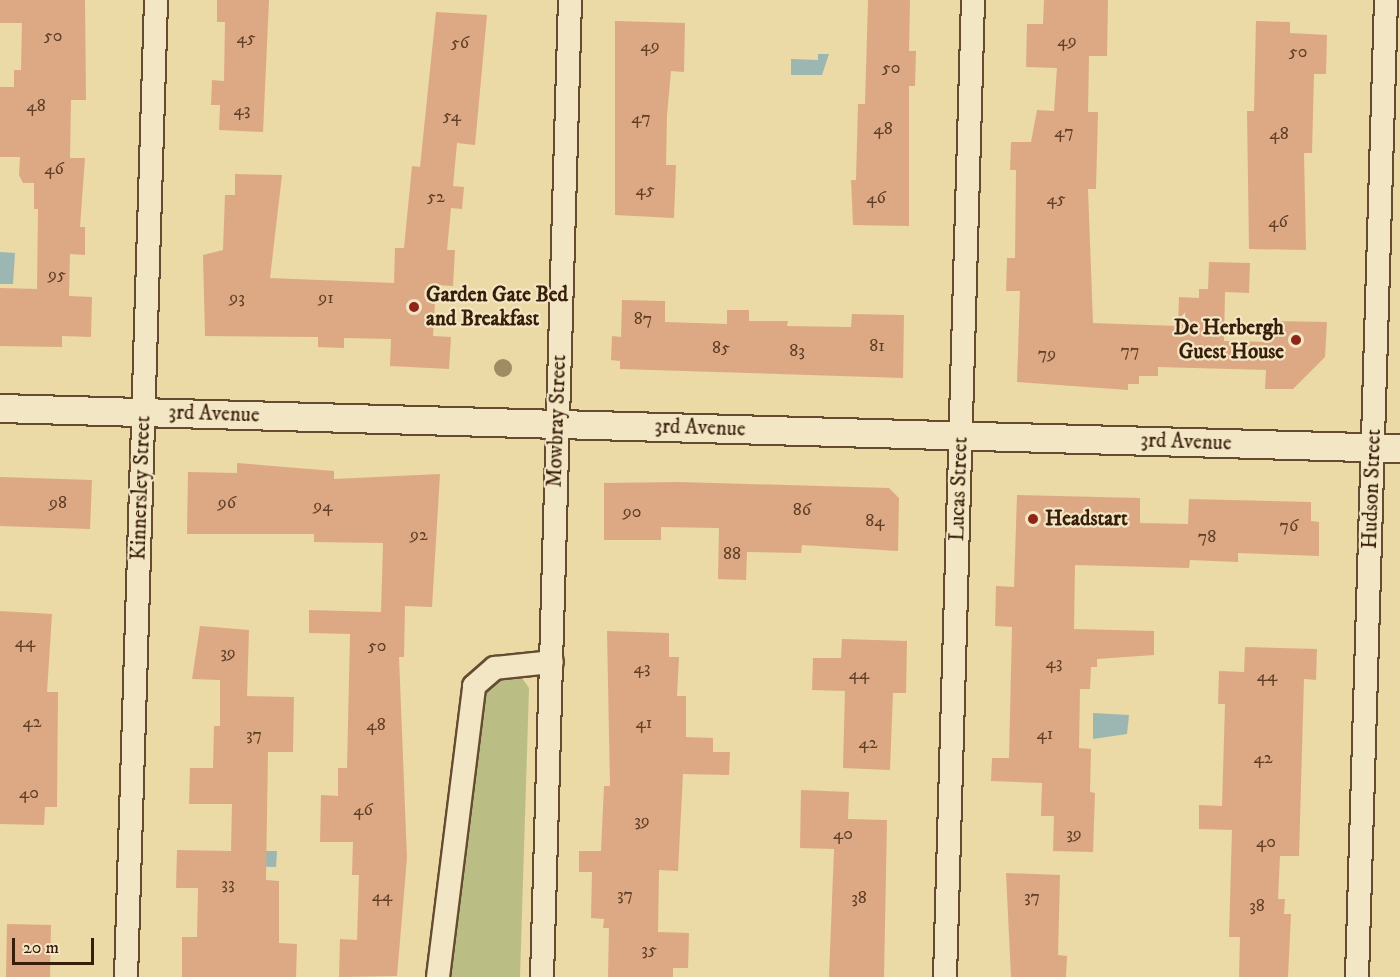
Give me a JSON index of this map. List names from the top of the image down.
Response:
{
  "streets": {
    "street": [
      "3rd Avenue",
      "Mowbray Street",
      "Kinnersley Street",
      "Lucas Street",
      "Hudson Street"
    ]
  },
  "crossings": [
    ["3rd Avenue", "Mowbray Street"],
    ["3rd Avenue", "Kinnersley Street"],
    ["3rd Avenue", "Lucas Street"],
    ["3rd Avenue", "Hudson Street"]
  ],
  "places": ["Garden Gate Bed and Breakfast", "De Herbergh Guest House", "Headstart"],
  "house_numbers": [
    "50",
    "45",
    "49",
    "56",
    "49",
    "50",
    "50",
    "48",
    "43",
    "54",
    "47",
    "48",
    "47",
    "48",
    "46",
    "45",
    "52",
    "46",
    "45",
    "46",
    "95",
    "93",
    "91",
    "87",
    "81",
    "85",
    "83",
    "77",
    "79",
    "98",
    "96",
    "94",
    "86",
    "90",
    "84",
    "76",
    "92",
    "78",
    "88",
    "44",
    "50",
    "39",
    "43",
    "43",
    "44",
    "44",
    "42",
    "41",
    "48",
    "41",
    "37",
    "42",
    "42",
    "40",
    "46",
    "39",
    "40",
    "39",
    "40",
    "33",
    "37",
    "44",
    "37",
    "38",
    "38",
    "35"
  ],
  "scale_bar": "20 m"
}
